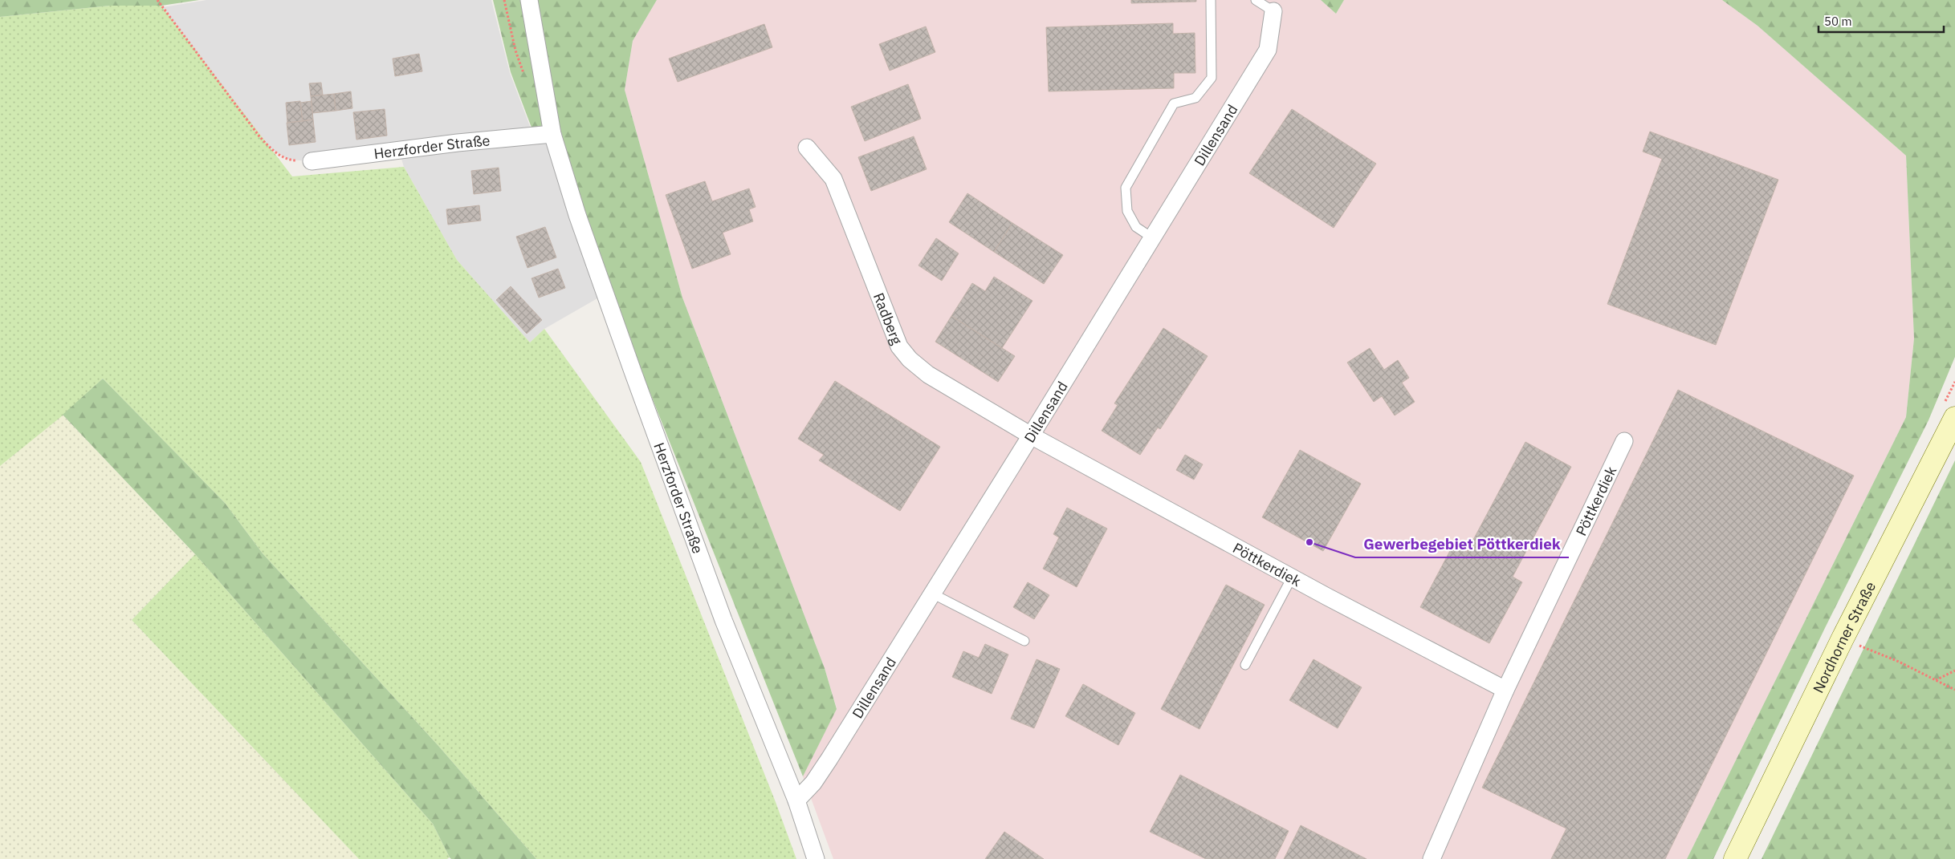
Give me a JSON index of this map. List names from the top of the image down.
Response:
{
  "streets": {
    "main road": ["Nordhorner Straße"],
    "street": [
      "Dillensand",
      "Herzforder Straße",
      "Radberg",
      "Pöttkerdiek"
    ]
  },
  "crossings": [
    ["Dillensand", "Herzforder Straße"],
    ["Dillensand", "Radberg"],
    ["Dillensand", "Pöttkerdiek"],
    ["Radberg", "Pöttkerdiek"]
  ],
  "places": ["Gewerbegebiet Pöttkerdiek"],
  "scale_bar": "50 m"
}
